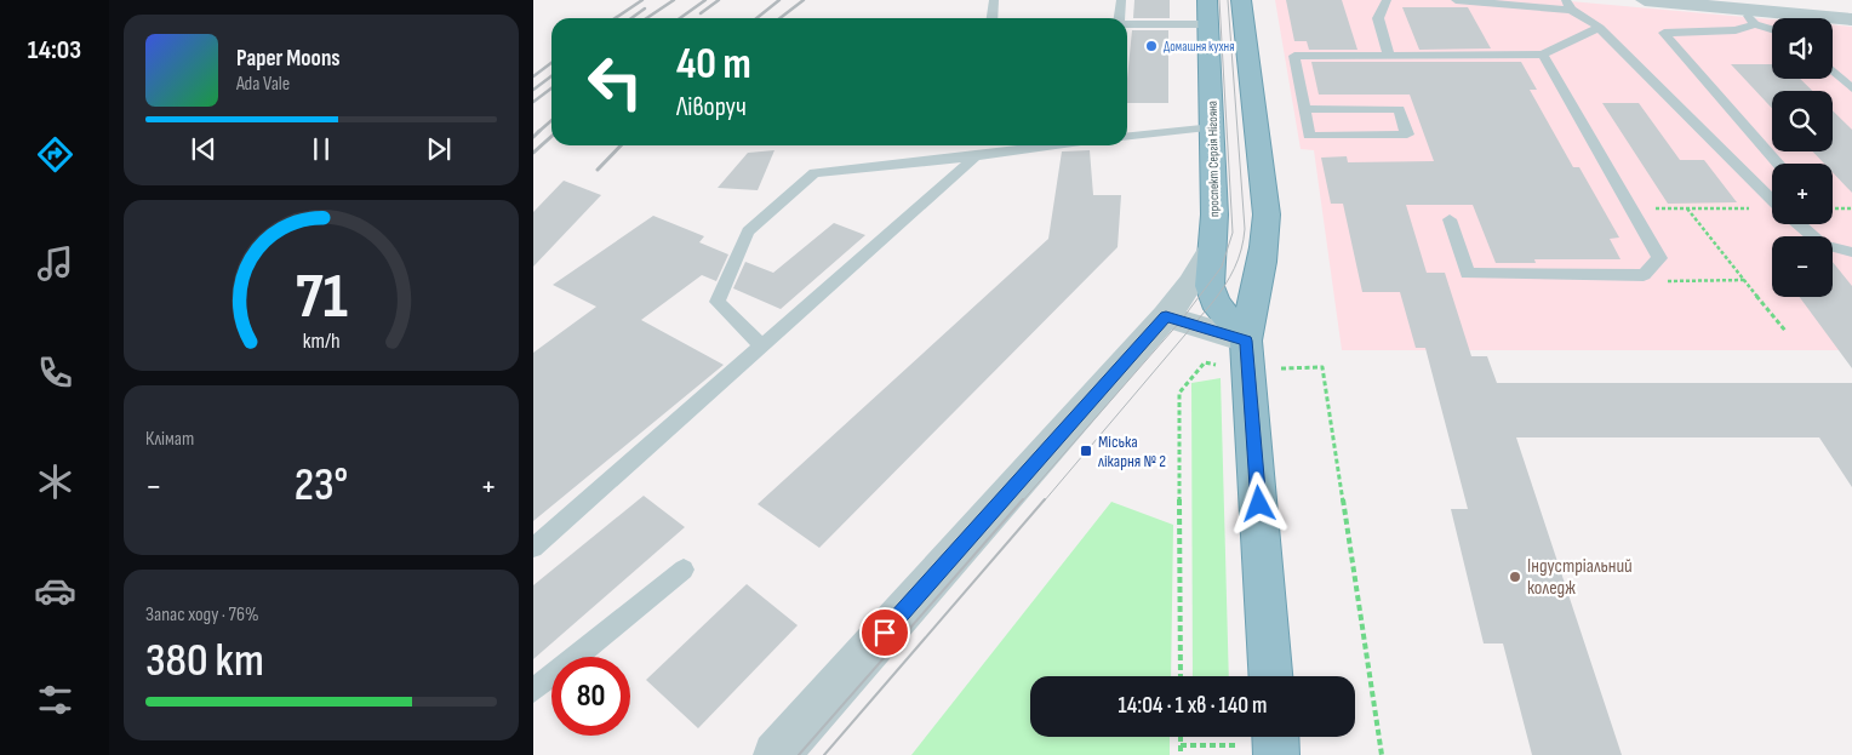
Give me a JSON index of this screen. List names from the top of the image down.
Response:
{
  "streets": {
    "highway": ["проспект Сергія Нігояна"]
  },
  "places": {
    "other": ["Домашня кухня", "Індустріальний коледж"],
    "transit": ["Міська лікарня № 2"]
  },
  "page": {
    "tabs": "14:03",
    "map_buttons": ["+", "−"],
    "turn": ["40 m", "Ліворуч"],
    "song": ["Paper Moons", "Ada Vale"],
    "tile": [
      "Клімат",
      ["Запас ходу · 76%", "380 km"]
    ],
    "heat": ["−", "23°", "+"],
    "limit": "80",
    "trip": "14:04 · 1 хв · 140 m",
    "gauge": ["71", "km/h"]
  }
}
